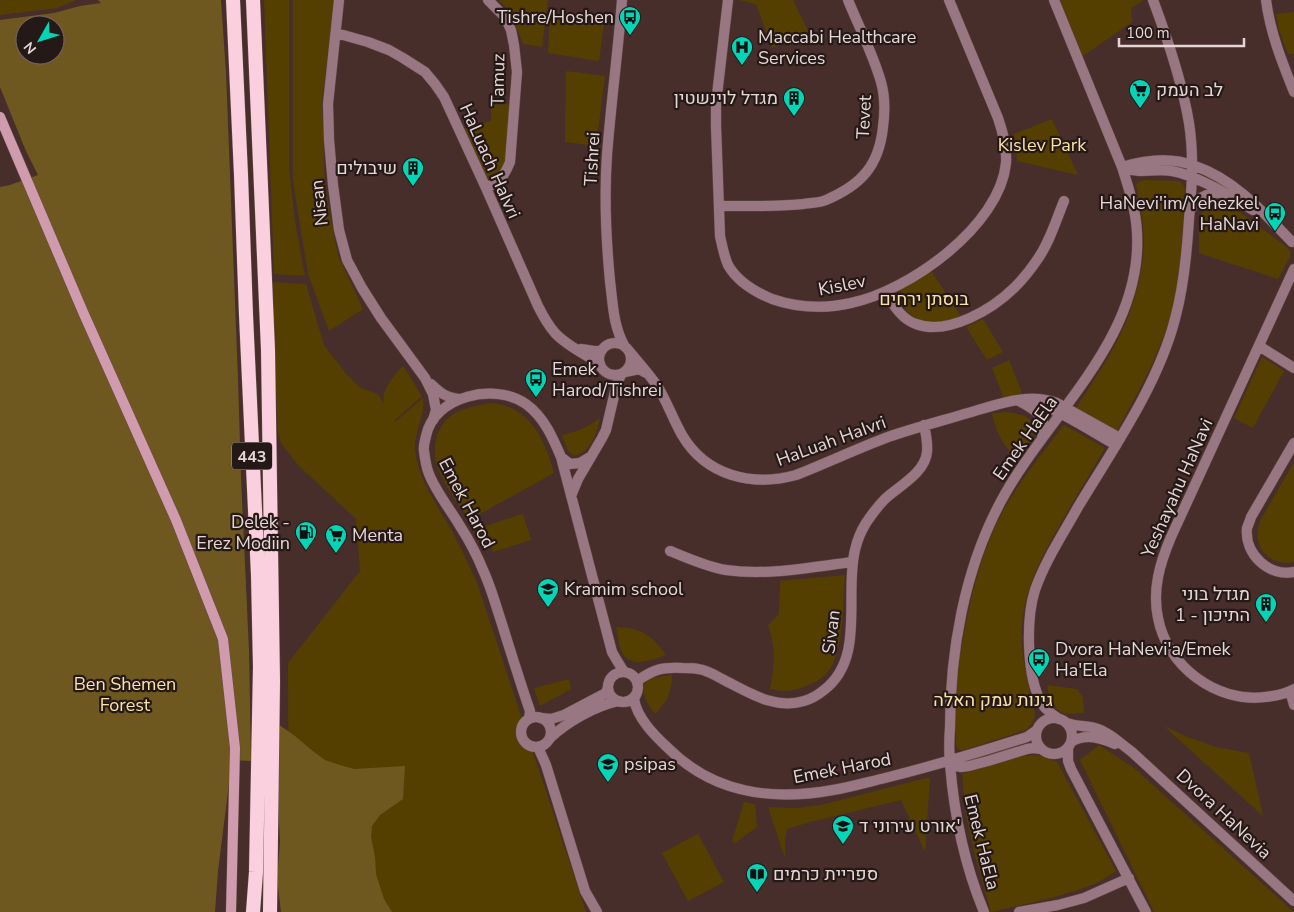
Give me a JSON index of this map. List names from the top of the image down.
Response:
{
  "streets": {
    "highway": ["443"],
    "street": [
      "Tamuz",
      "Tevet",
      "Tishrei",
      "HaLuach HaIvri",
      "Nisan",
      "Kislev",
      "Emek HaEla",
      "HaLuah HaIvri",
      "Yeshayahu HaNavi",
      "Emek Harod",
      "Sivan",
      "Dvora HaNevia"
    ]
  },
  "crossings": [
    ["Tamuz", "HaLuach HaIvri"],
    ["Tevet", "Kislev"],
    ["Tishrei", "HaLuach HaIvri"],
    ["Tishrei", "HaLuah HaIvri"],
    ["HaLuach HaIvri", "Nisan"],
    ["HaLuach HaIvri", "HaLuah HaIvri"],
    ["Nisan", "Emek Harod"],
    ["Emek HaEla", "HaLuah HaIvri"],
    ["Emek HaEla", "Emek Harod"],
    ["HaLuah HaIvri", "Sivan"],
    ["Emek Harod", "Sivan"]
  ],
  "parks": [
    "Kislev Park",
    "בוסתן ירחים",
    "Ben Shemen Forest",
    "גינות עמק האלה"
  ],
  "places": {
    "bus stop": [
      "Tishre/Hoshen",
      "HaNevi'im/Yehezkel HaNavi",
      "Emek Harod/Tishrei",
      "Dvora HaNevi'a/Emek Ha'Ela"
    ],
    "hospital": ["Maccabi Healthcare Services"],
    "supermarket": ["לב העמק", "Menta"],
    "building": ["מגדל לוינשטין", "שיבולים", "מגדל בוני התיכון - 1"],
    "fuel station": ["Delek - Erez Modiin"],
    "school or university": ["Kramim school", "psipas", "אורט עירוני ד'"],
    "library": ["ספריית כרמים"]
  },
  "scale_bar": "100 m",
  "north": "bottom left"
}
